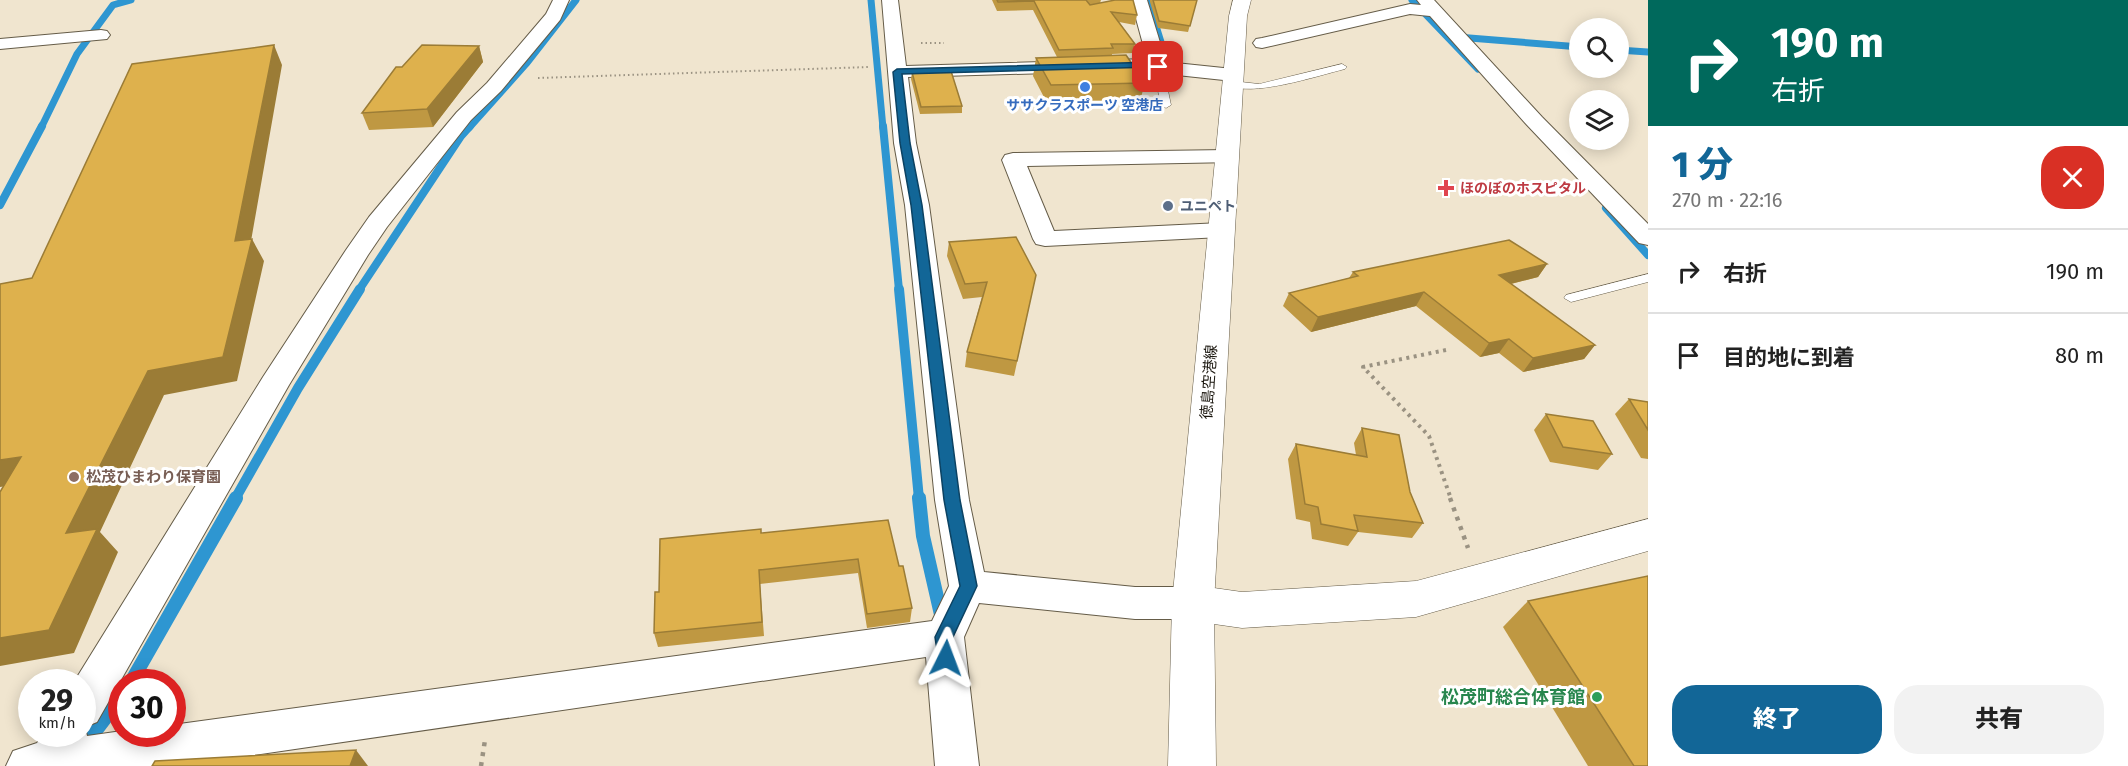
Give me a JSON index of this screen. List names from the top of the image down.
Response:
{
  "streets": {
    "main road": ["徳島空港線"]
  },
  "places": {
    "other": [
      "ササクラスポーツ 空港店",
      "ユニペト",
      "松茂ひまわり保育園",
      "松茂町総合体育館"
    ],
    "health": ["ほのぼのホスピタル"]
  },
  "page": {
    "turn": ["190 m", "右折"],
    "heading": ["1 分", "270 m · 22:16"],
    "list": [
      {
        "name": "右折",
        "value": "190 m"
      },
      {
        "name": "目的地に到着",
        "value": "80 m"
      }
    ],
    "speed": "29 km/h",
    "limit": "30",
    "buttons": ["終了", "共有"]
  }
}
